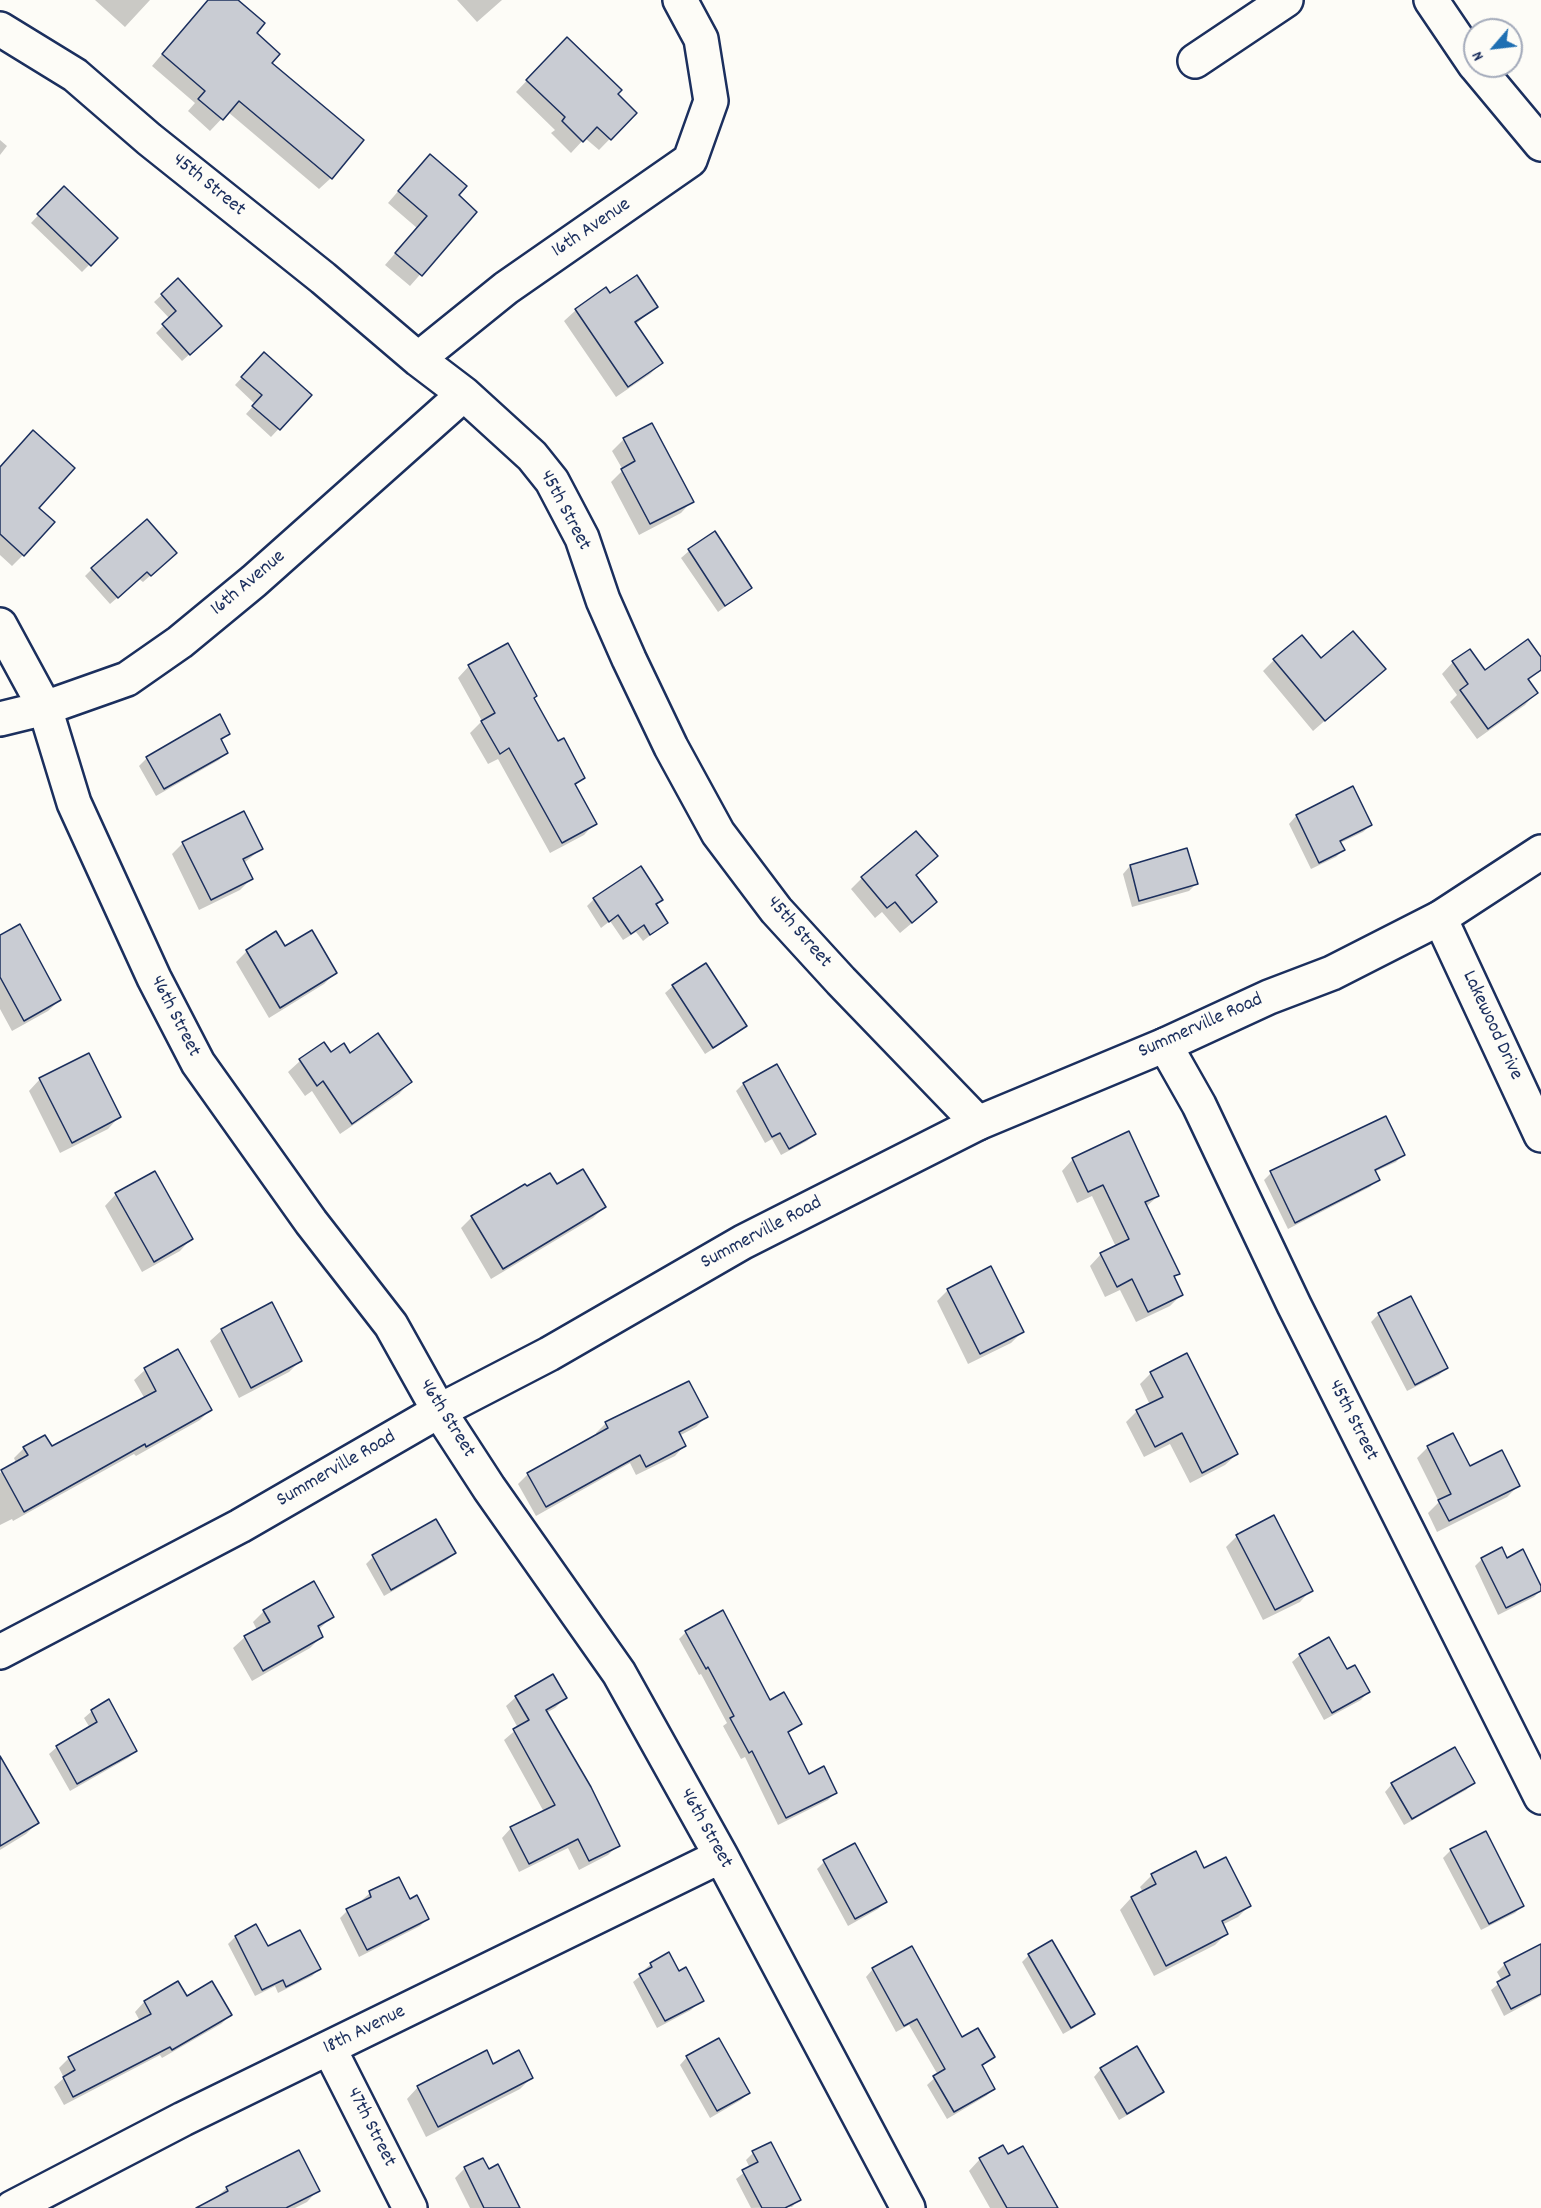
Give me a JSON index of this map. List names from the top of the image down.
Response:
{
  "streets": {
    "street": [
      "45th Street",
      "16th Avenue",
      "46th Street",
      "Lakewood Drive",
      "Summerville Road",
      "18th Avenue",
      "47th Street"
    ]
  },
  "crossings": [
    ["45th Street", "16th Avenue"],
    ["45th Street", "Summerville Road"],
    ["16th Avenue", "46th Street"],
    ["46th Street", "Summerville Road"],
    ["46th Street", "18th Avenue"],
    ["Lakewood Drive", "Summerville Road"],
    ["18th Avenue", "47th Street"]
  ],
  "north": "bottom left"
}
